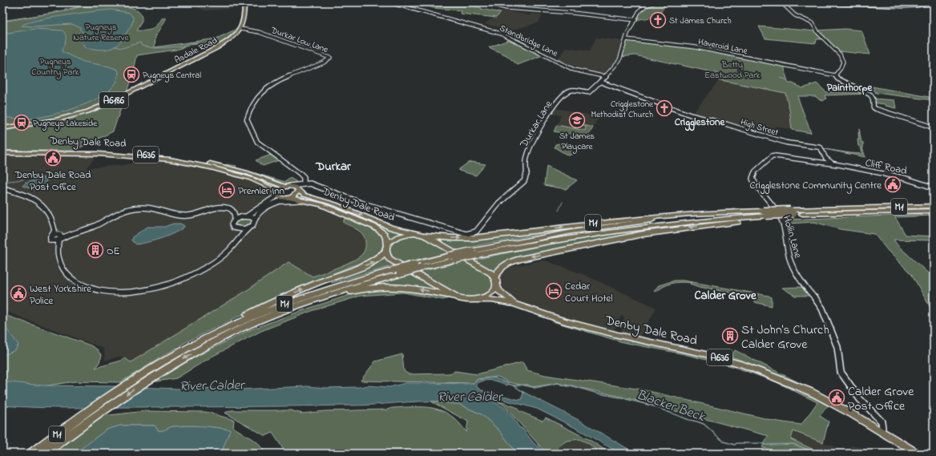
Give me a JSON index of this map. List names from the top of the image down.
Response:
{
  "streets": {
    "highway": ["M1"],
    "main road": [
      "Asdale Road",
      "A6186",
      "Denby Dale Road",
      "A636"
    ],
    "street": [
      "Durkar Low Lane",
      "Standbridge Lane",
      "Haveroid Lane",
      "Durkar Lane",
      "High Street",
      "Cliff Road",
      "Hollin Lane"
    ]
  },
  "crossings": [
    ["Durkar Low Lane", "Asdale Road"],
    ["Durkar Low Lane", "Durkar Lane"],
    ["Standbridge Lane", "Durkar Lane"],
    ["Haveroid Lane", "Durkar Lane"],
    ["Durkar Lane", "High Street"],
    ["High Street", "Cliff Road"],
    ["High Street", "Hollin Lane"],
    ["Denby Dale Road", "M1"],
    ["Denby Dale Road", "Hollin Lane"],
    ["Cliff Road", "Hollin Lane"]
  ],
  "districts": [
    "Painthorpe",
    "Crigglestone",
    "Durkar",
    "Calder Grove"
  ],
  "water": ["River Calder", "Blacker Beck"],
  "parks": ["Pugneys Nature Reserve", "Pugneys Country Park", "Betty Eastwood Park"],
  "places": {
    "church": ["St James Church", "Crigglestone Methodist Church"],
    "station": ["Pugneys Central", "Pugneys Lakeside"],
    "school or university": ["St James Playcare"],
    "public building": [
      "Denby Dale Road Post Office",
      "Crigglestone Community Centre",
      "West Yorkshire Police",
      "Calder Grove Post Office"
    ],
    "hotel": ["Premier Inn", "Cedar Court Hotel"],
    "building": ["OE", "St John's Church Calder Grove"]
  }
}
